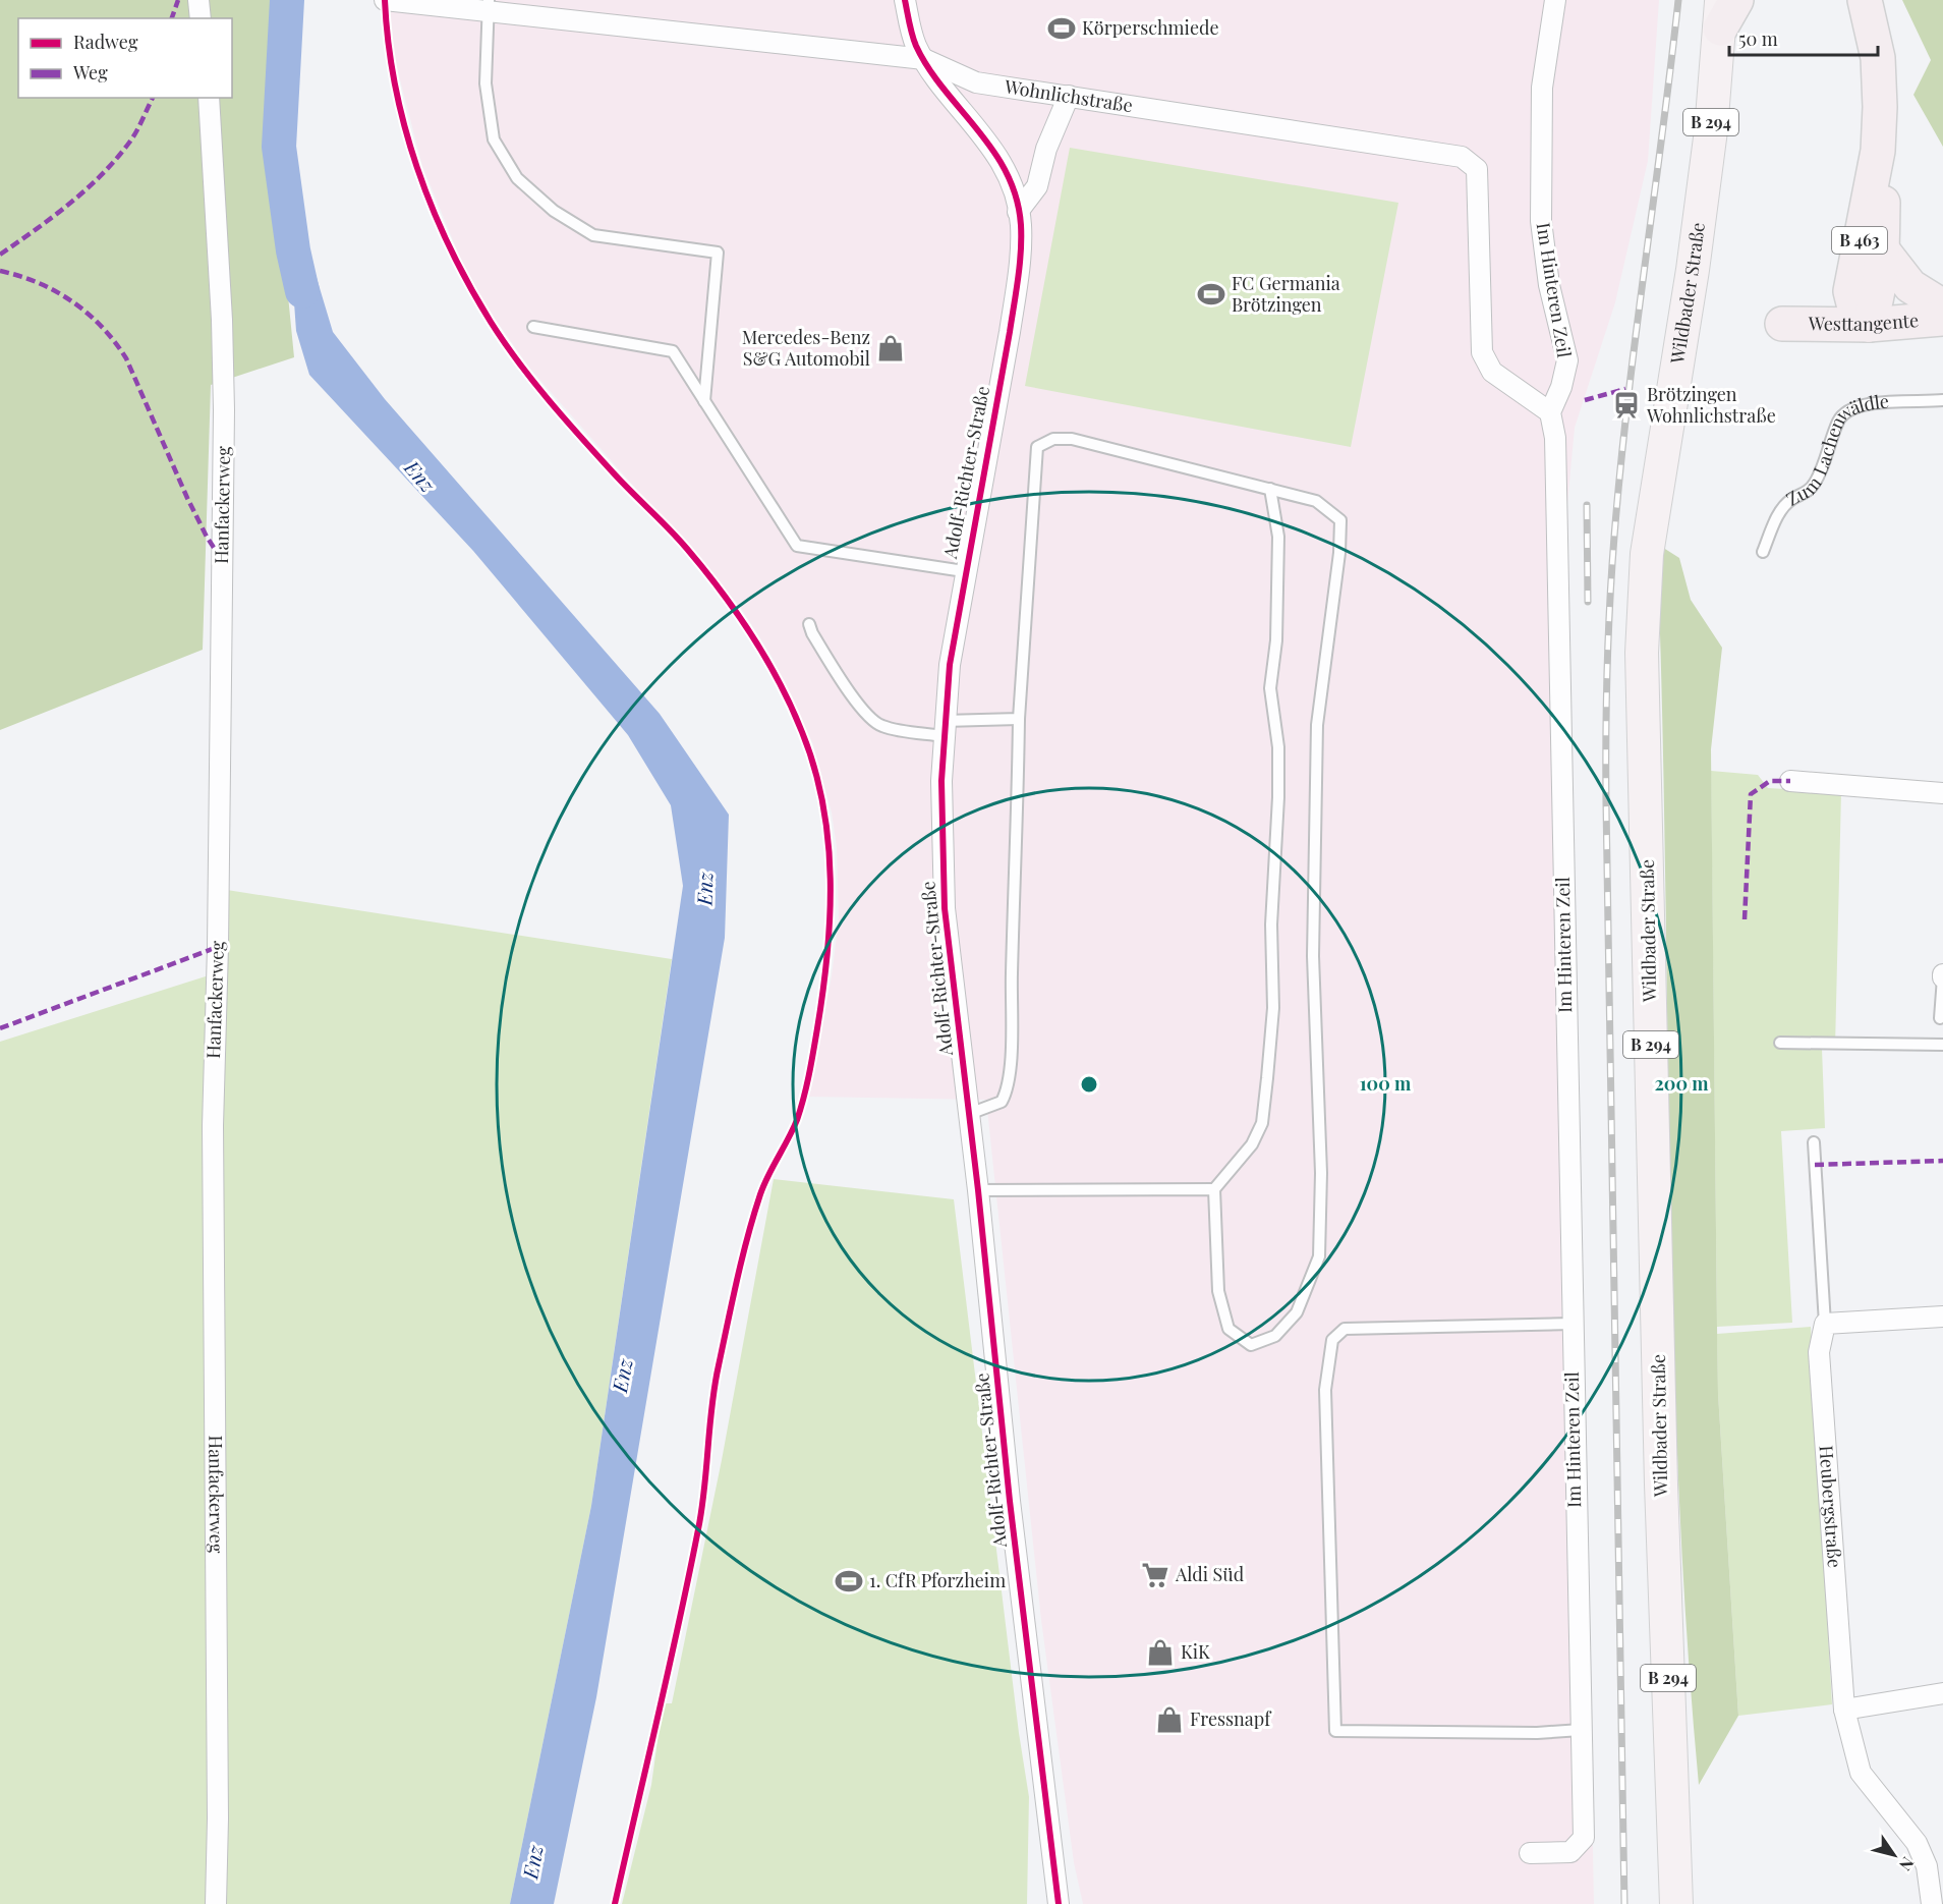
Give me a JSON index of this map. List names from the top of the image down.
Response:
{
  "streets": {
    "highway": ["B 463", "Westtangente"],
    "main road": ["B 294", "Wildbader Straße"],
    "street": [
      "Wohnlichstraße",
      "Im Hinteren Zeil",
      "Adolf-Richter-Straße",
      "Hanfackerweg",
      "Heubergstraße"
    ],
    "lane": ["Zum Lachenwäldle"]
  },
  "crossings": [
    ["Wohnlichstraße", "Im Hinteren Zeil"],
    ["Wohnlichstraße", "Adolf-Richter-Straße"],
    ["B 463", "Westtangente"]
  ],
  "water": ["Enz"],
  "places": {
    "sports": ["Körperschmiede", "FC Germania Brötzingen", "1. CfR Pforzheim"],
    "shop": ["Mercedes-Benz S&G Automobil", "KiK", "Fressnapf"],
    "station": ["Brötzingen Wohnlichstraße"],
    "supermarket": ["Aldi Süd"]
  },
  "legend": ["Radweg", "Weg"],
  "scale_bar": "50 m",
  "north": "bottom right",
  "rings": ["100 m", "200 m"]
}
